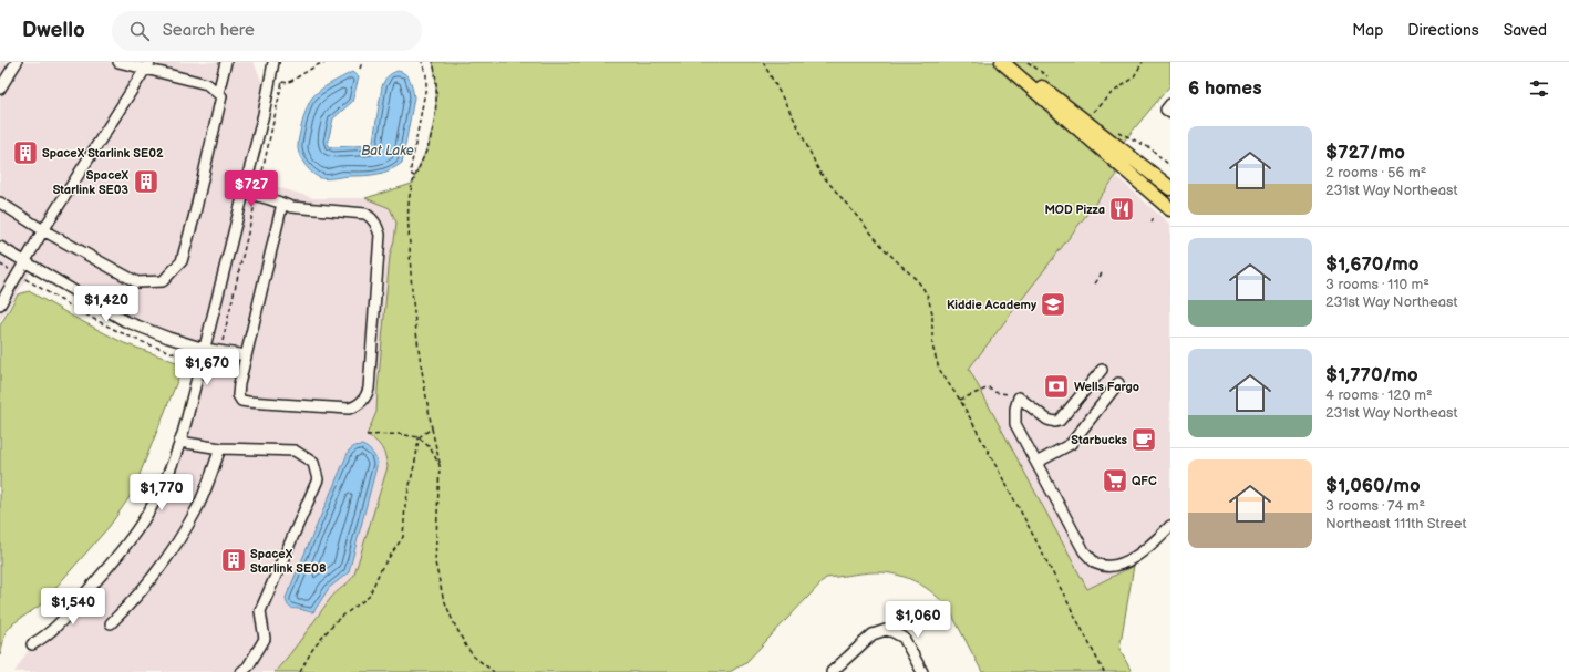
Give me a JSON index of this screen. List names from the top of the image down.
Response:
{
  "water": ["Bat Lake"],
  "places": {
    "building": ["SpaceX Starlink SE02", "SpaceX Starlink SE03", "SpaceX Starlink SE08"],
    "restaurant": ["MOD Pizza"],
    "school or university": ["Kiddie Academy"],
    "bank": ["Wells Fargo"],
    "cafe": ["Starbucks"],
    "supermarket": ["QFC"]
  },
  "page": {
    "header": "Dwello",
    "search": "Search here",
    "nav": ["Map", "Directions", "Saved"],
    "heading": "6 homes",
    "list": [
      {
        "name": "$727/mo",
        "note": "2 rooms · 56 m² · 231st Way Northeast"
      },
      {
        "name": "$1,670/mo",
        "note": "3 rooms · 110 m² · 231st Way Northeast"
      },
      {
        "name": "$1,770/mo",
        "note": "4 rooms · 120 m² · 231st Way Northeast"
      },
      {
        "name": "$1,060/mo",
        "note": "3 rooms · 74 m² · Northeast 111th Street"
      }
    ],
    "price": [
      "$727",
      "$1,420",
      "$1,670",
      "$1,770",
      "$1,540",
      "$1,060"
    ]
  }
}
